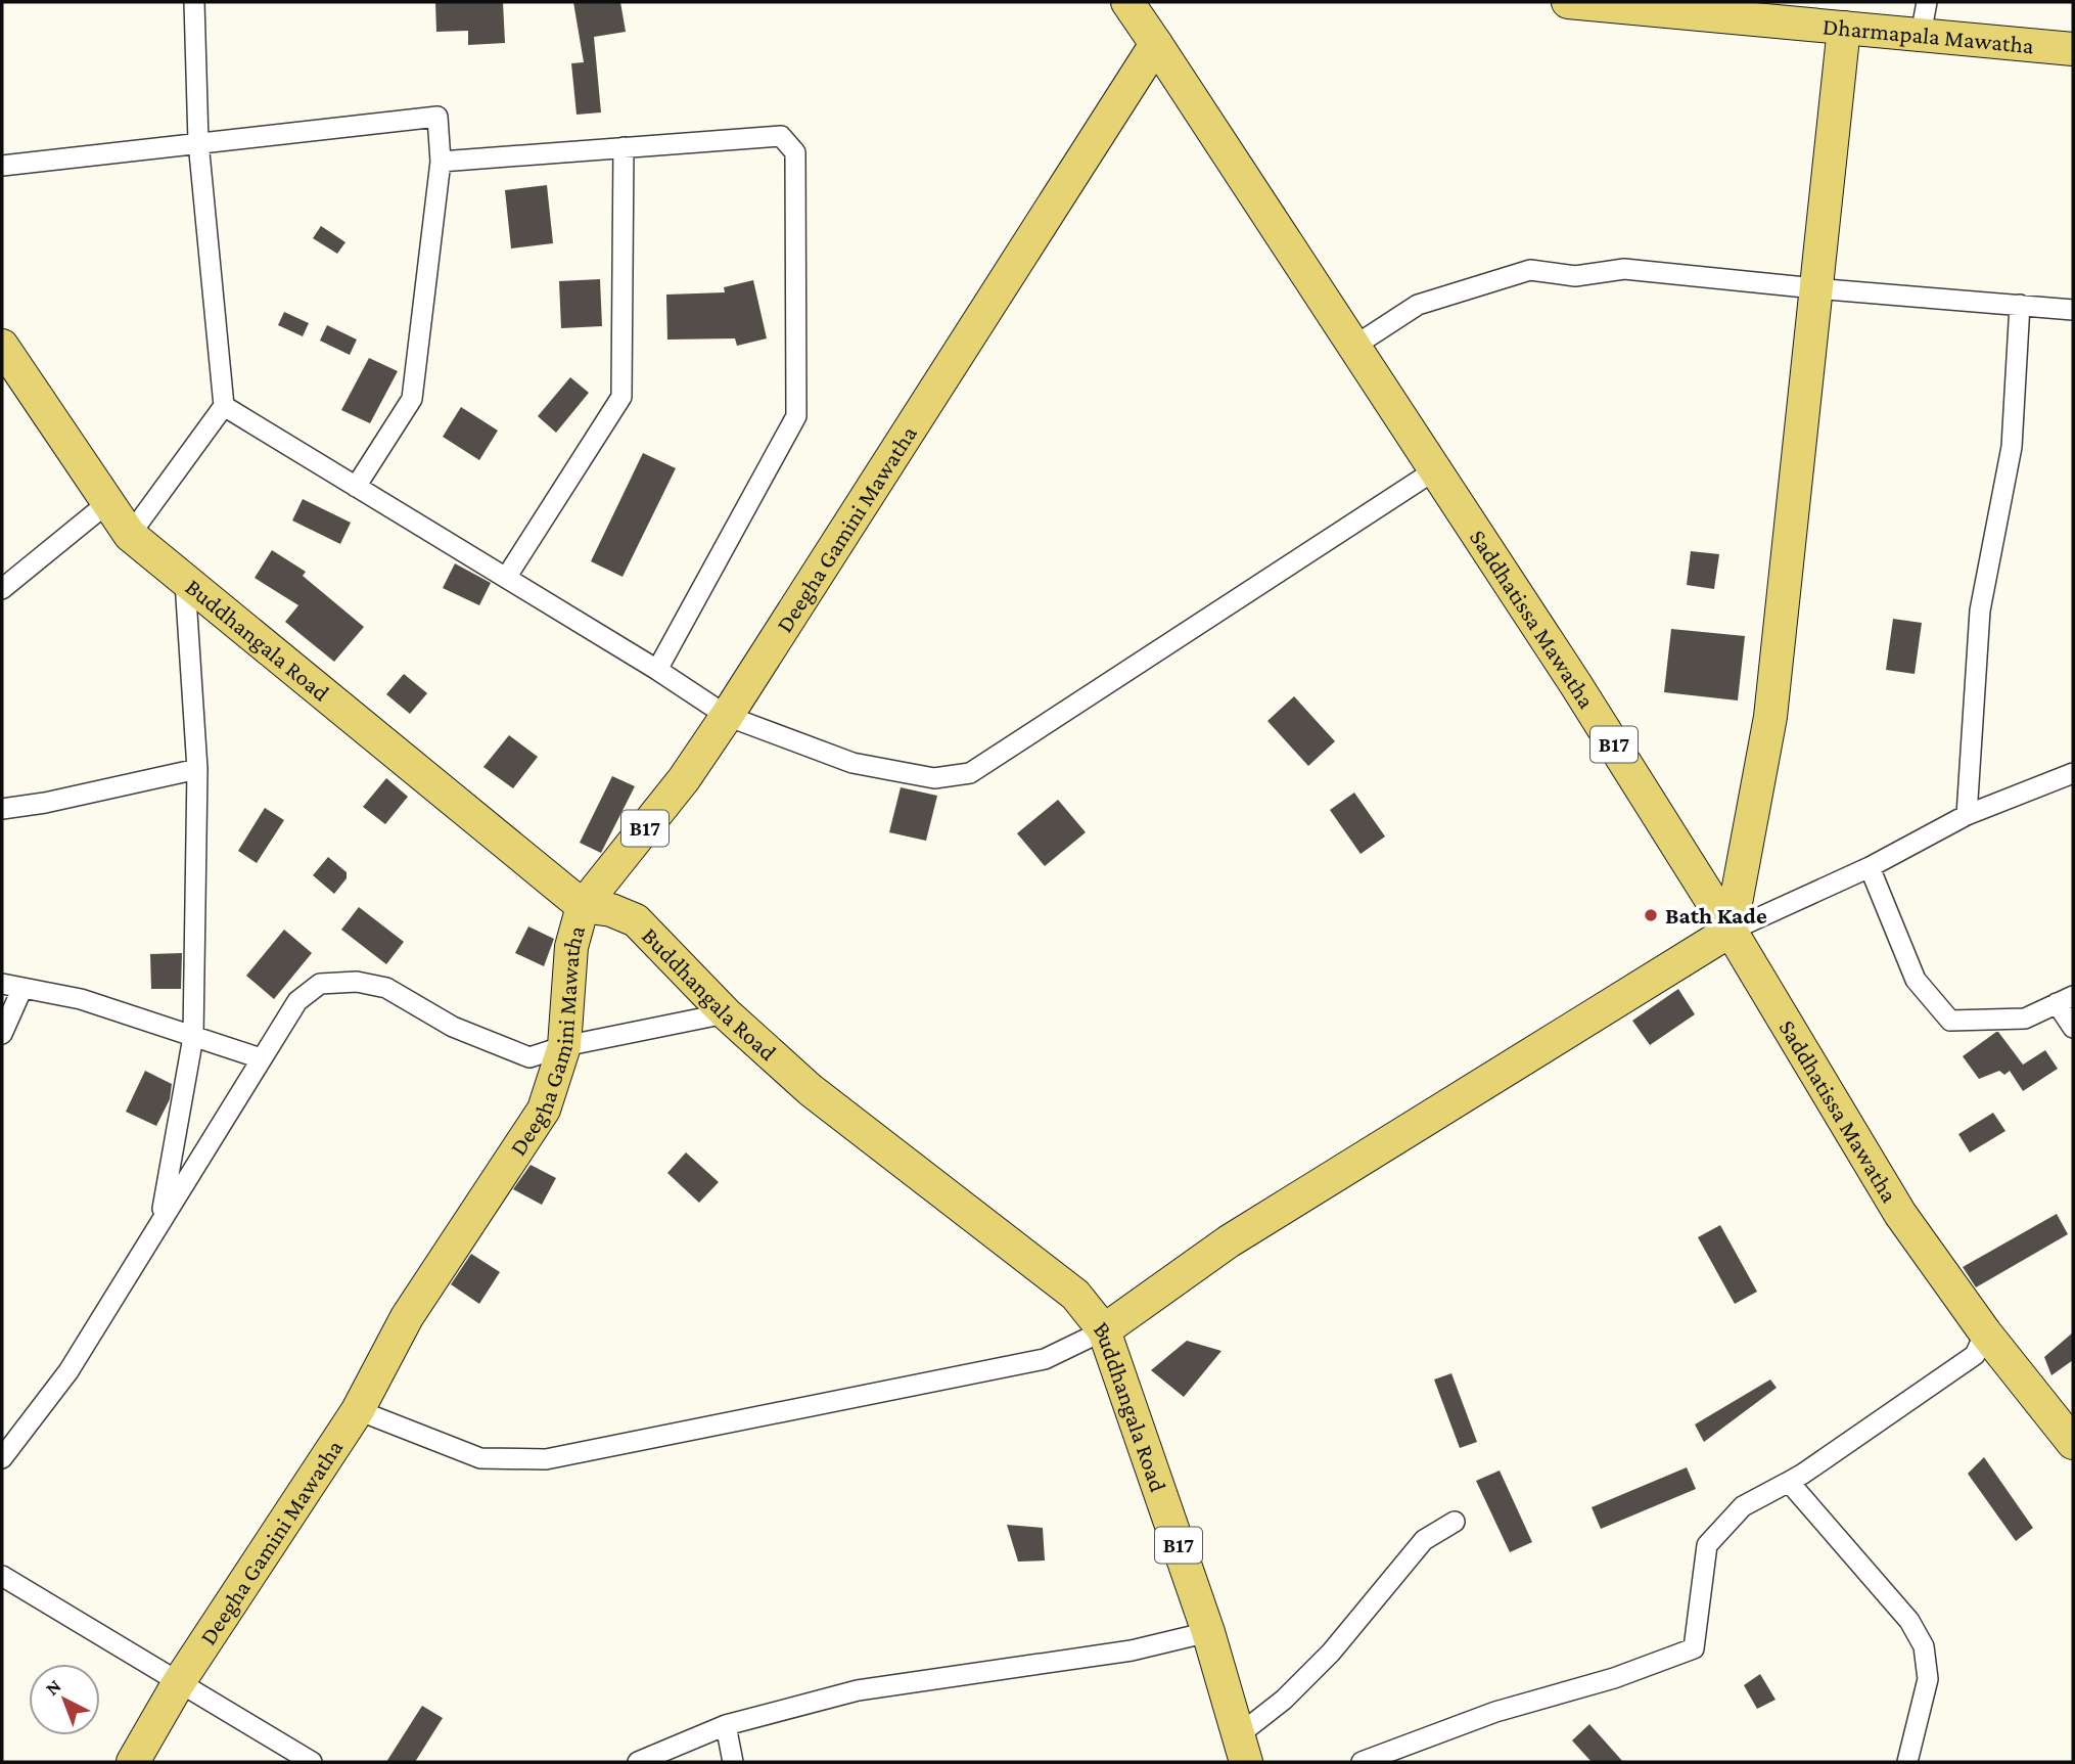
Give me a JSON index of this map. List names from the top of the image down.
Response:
{
  "streets": {
    "main road": [
      "Dharmapala Mawatha",
      "Deegha Gamini Mawatha",
      "Saddhatissa Mawatha",
      "Buddhangala Road",
      "B17"
    ]
  },
  "crossings": [
    ["Deegha Gamini Mawatha", "Saddhatissa Mawatha"],
    ["Deegha Gamini Mawatha", "Buddhangala Road"],
    ["Deegha Gamini Mawatha", "B17"],
    ["Saddhatissa Mawatha", "B17"]
  ],
  "places": ["Bath Kade"],
  "north": "top left"
}
